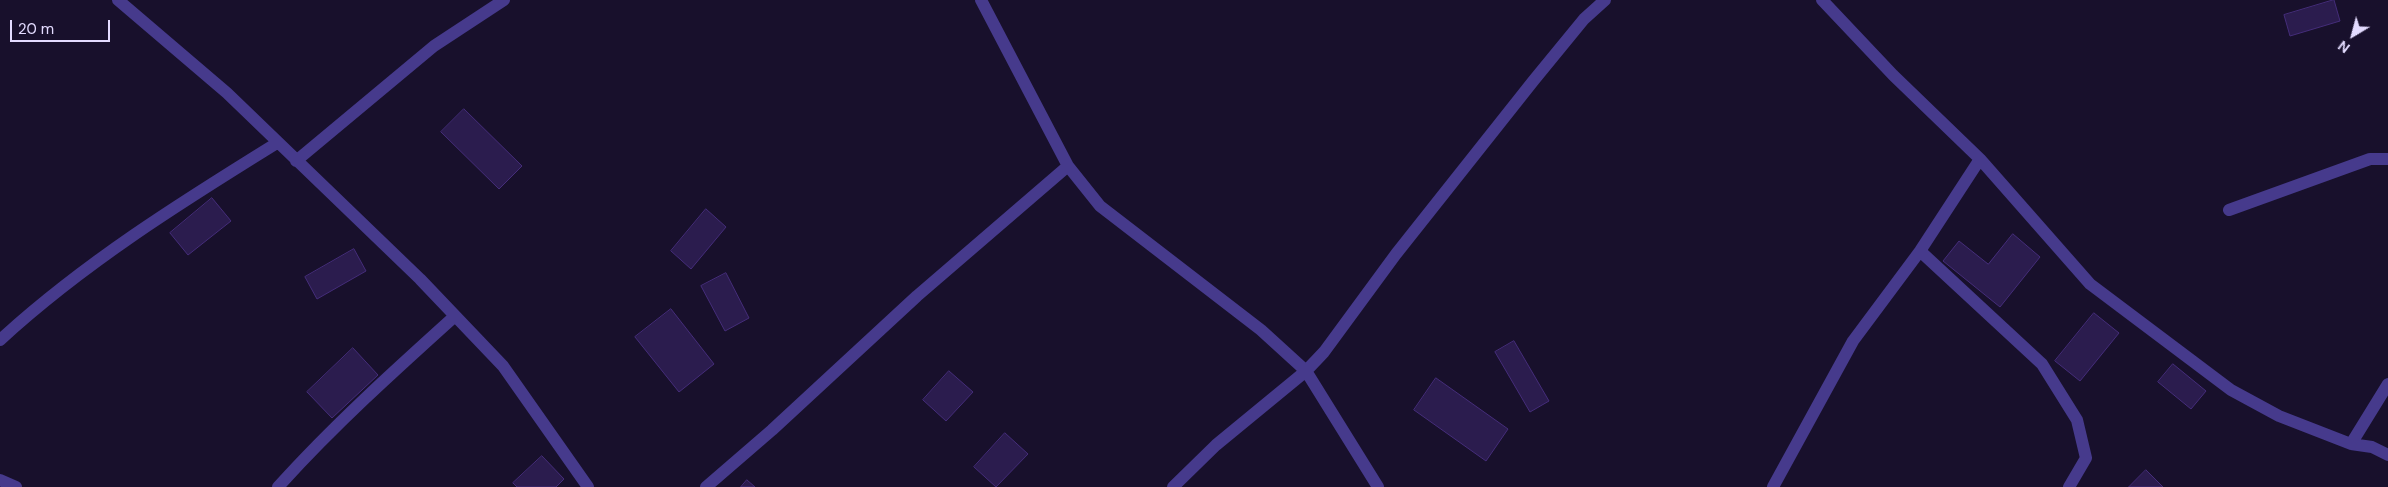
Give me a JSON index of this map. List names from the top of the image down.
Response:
{
  "scale_bar": "20 m",
  "north": "bottom left"
}
